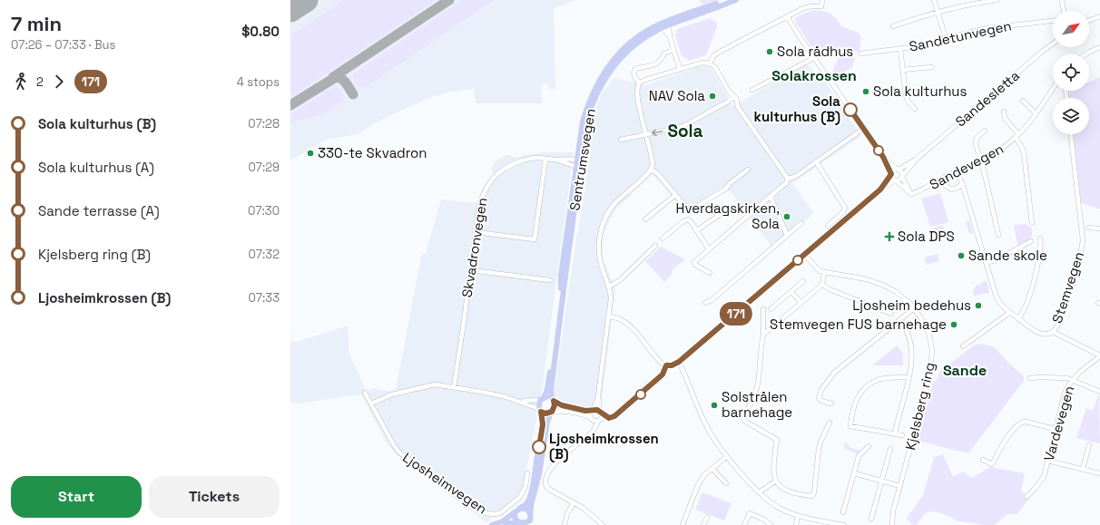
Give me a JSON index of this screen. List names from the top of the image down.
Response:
{
  "streets": {
    "main road": ["Sentrumsvegen"],
    "street": [
      "Sandetunvegen",
      "Sandesletta",
      "Sandevegen",
      "Skvadronvegen",
      "Stemvegen",
      "Kjelsberg ring",
      "Vardevegen",
      "Ljosheimvegen"
    ]
  },
  "crossings": [
    ["Sentrumsvegen", "Skvadronvegen"],
    ["Sandevegen", "Stemvegen"]
  ],
  "districts": ["Solakrossen", "Sola", "Sande"],
  "places": {
    "other": [
      "Sola rådhus",
      "Sola kulturhus",
      "NAV Sola",
      "Sola kulturhus (B)",
      "330-te Skvadron",
      "Hverdagskirken, Sola",
      "Sande skole",
      "Ljosheim bedehus",
      "Stemvegen FUS barnehage",
      "Solstrålen barnehage",
      "Ljosheimkrossen (B)"
    ],
    "health": ["Sola DPS"]
  },
  "lines": ["bus line 171"],
  "north": "top right",
  "page": {
    "heading": ["7 min", "07:26 – 07:33 · Bus", "$0.80"],
    "on_map": "171",
    "legs": ["2", "171", "4 stops"],
    "list": [
      {
        "name": "Sola kulturhus (B)",
        "value": "07:28"
      },
      {
        "name": "Sola kulturhus (A)",
        "value": "07:29"
      },
      {
        "name": "Sande terrasse (A)",
        "value": "07:30"
      },
      {
        "name": "Kjelsberg ring (B)",
        "value": "07:32"
      },
      {
        "name": "Ljosheimkrossen (B)",
        "value": "07:33"
      }
    ],
    "buttons": ["Start", "Tickets"]
  }
}
